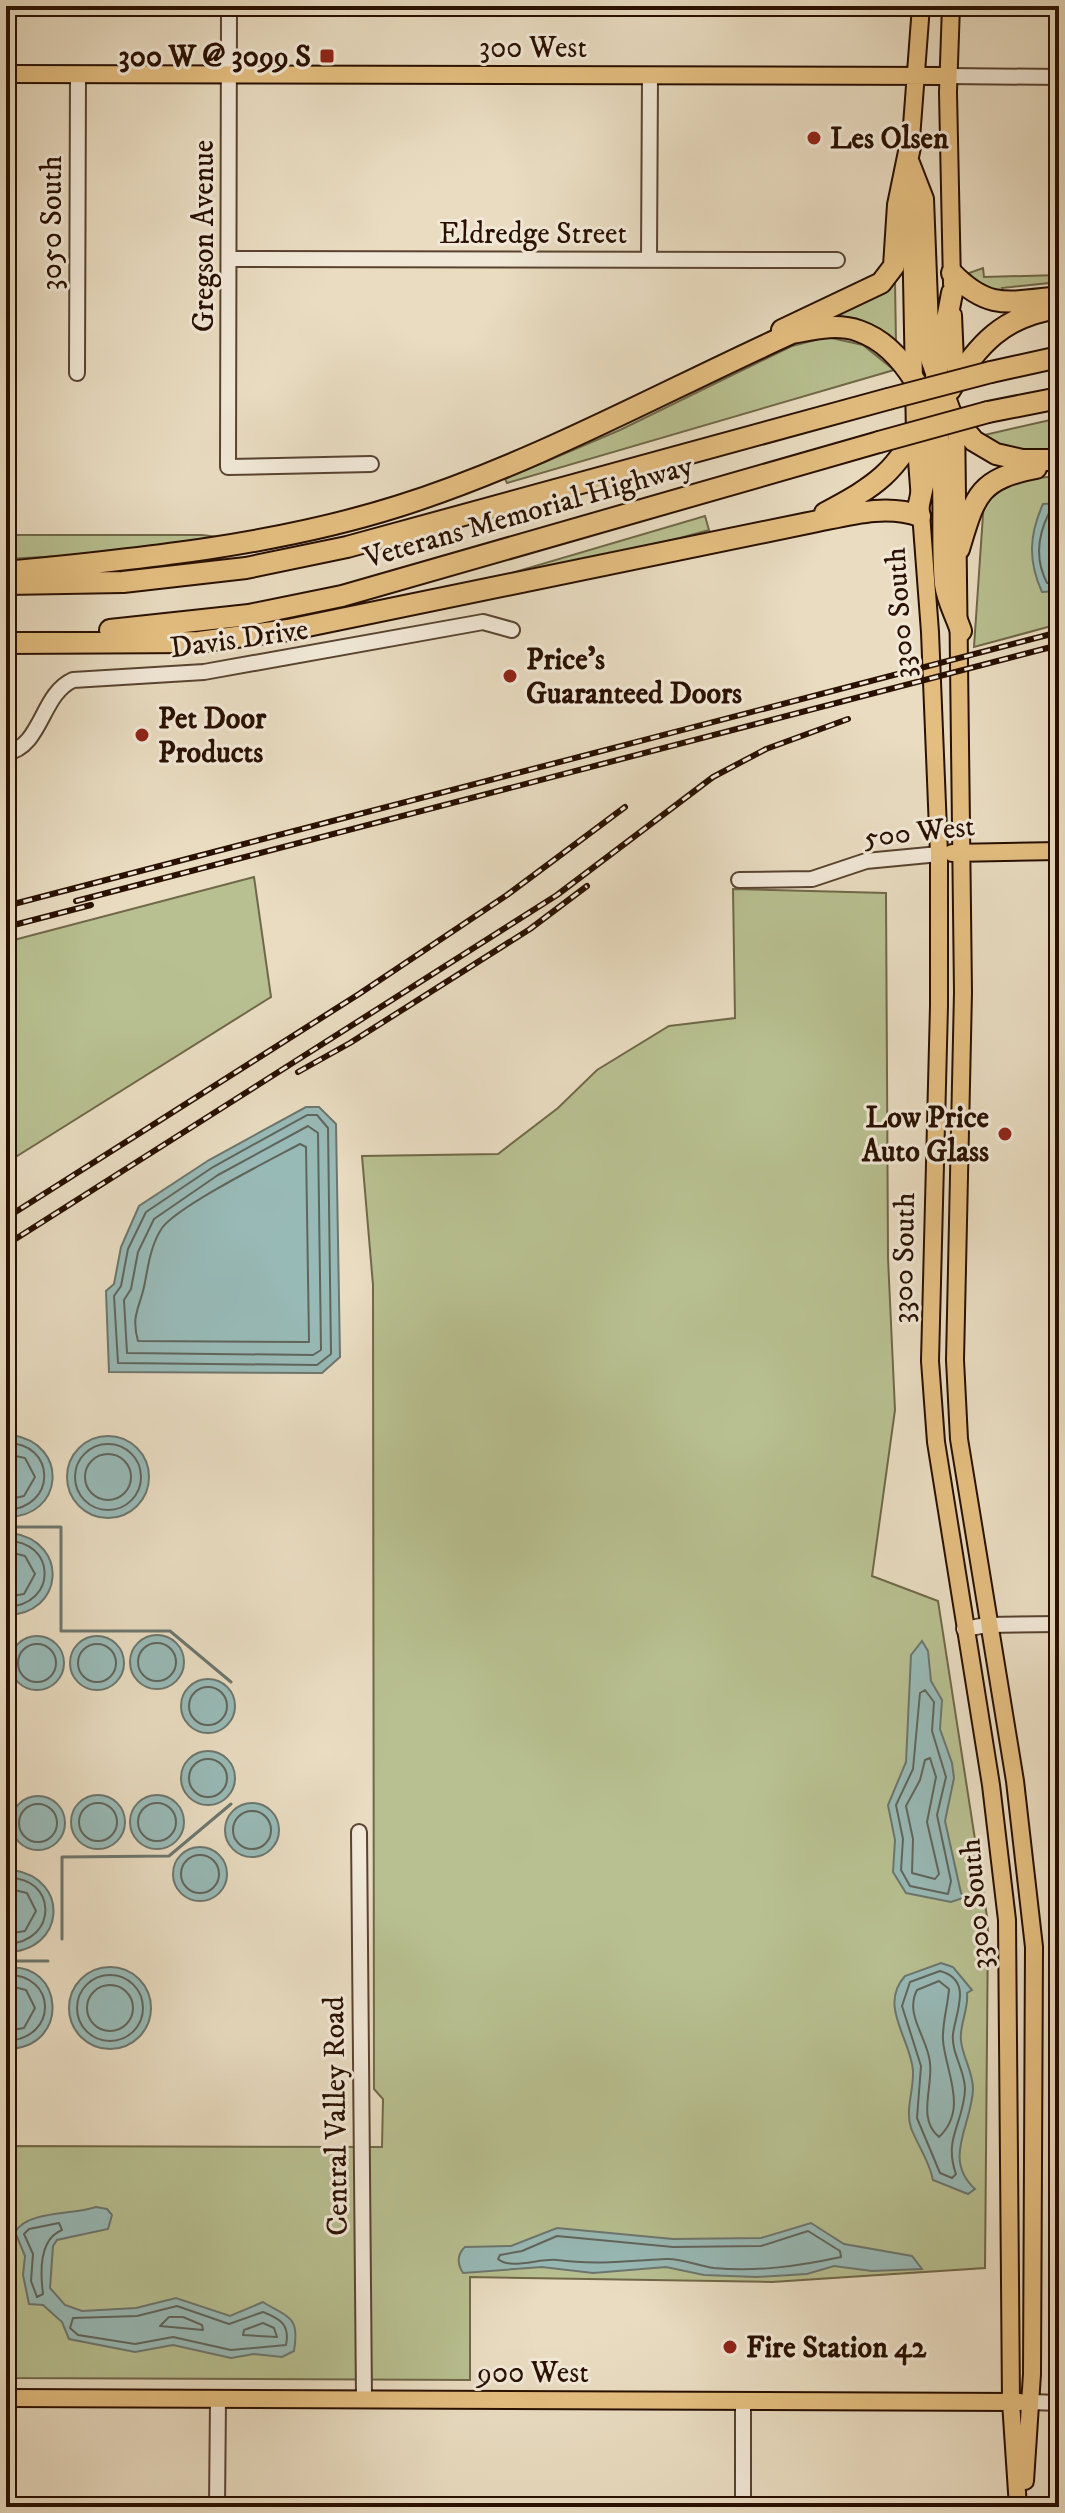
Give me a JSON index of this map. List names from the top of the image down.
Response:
{
  "streets": {
    "highway": ["Veterans Memorial Highway"],
    "main road": [
      "300 West",
      "3300 South",
      "500 West",
      "900 West"
    ],
    "street": [
      "3050 South",
      "Eldredge Street",
      "Gregson Avenue",
      "Davis Drive",
      "Central Valley Road"
    ]
  },
  "crossings": [
    ["300 West", "3050 South"],
    ["300 West", "Gregson Avenue"],
    ["300 West", "3300 South"],
    ["Eldredge Street", "Gregson Avenue"],
    ["3300 South", "500 West"],
    ["3300 South", "900 West"],
    ["Central Valley Road", "900 West"]
  ],
  "places": {
    "transit": ["300 W @ 3099 S"],
    "other": [
      "Les Olsen",
      "Price's Guaranteed Doors",
      "Pet Door Products",
      "Low Price Auto Glass",
      "Fire Station 42"
    ]
  }
}
